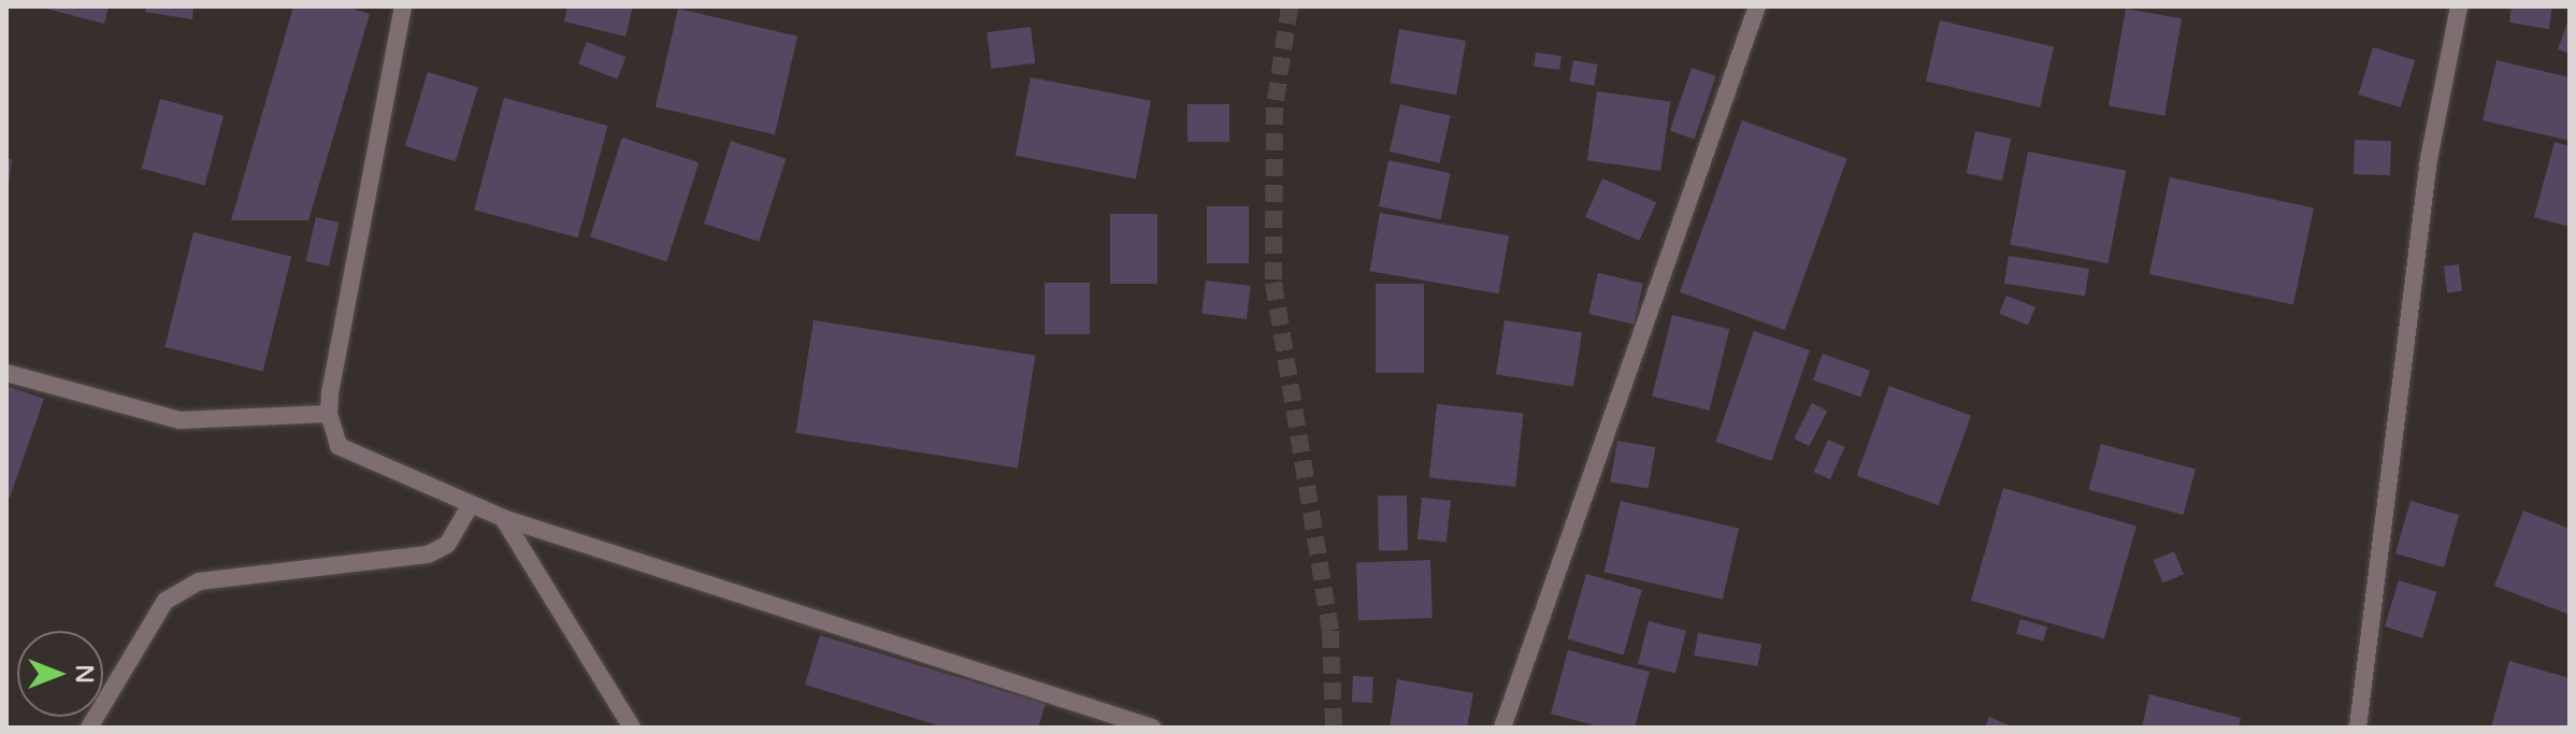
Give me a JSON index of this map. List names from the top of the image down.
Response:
{
  "north": "right"
}
